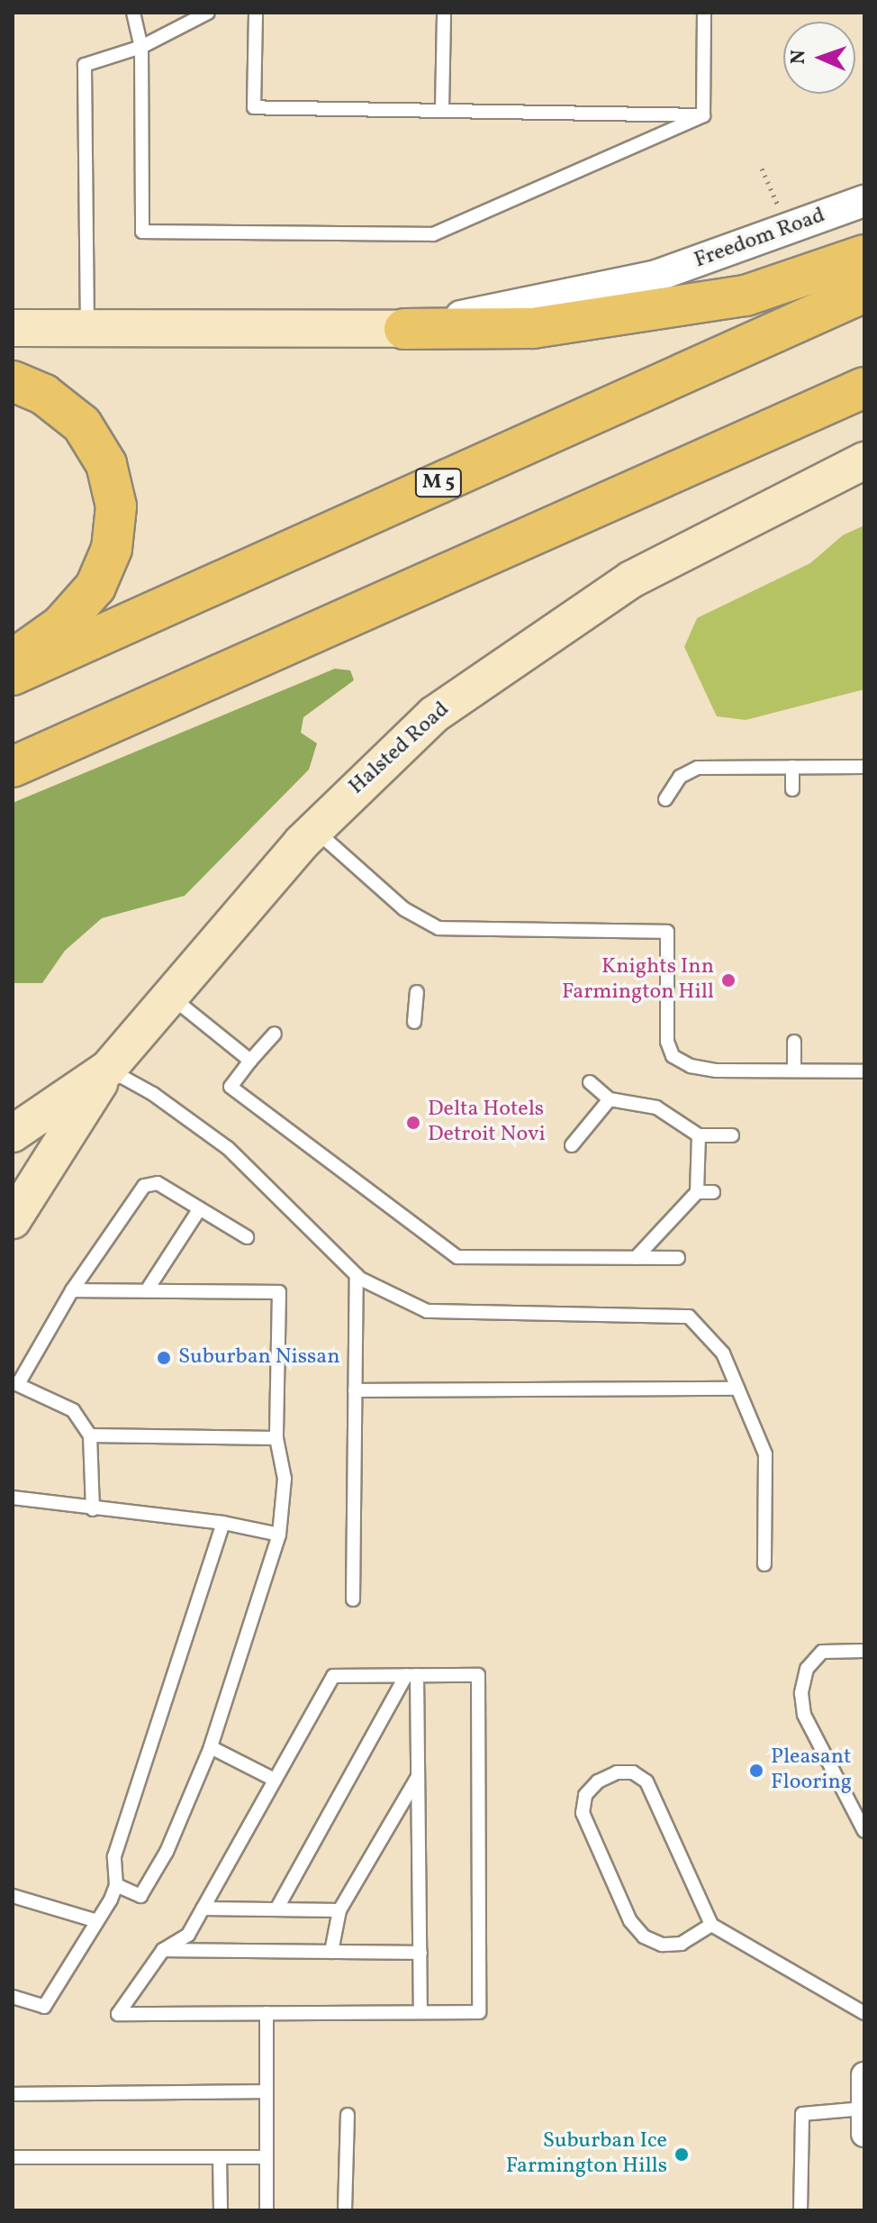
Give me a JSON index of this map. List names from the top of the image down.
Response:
{
  "streets": {
    "highway": ["M 5"],
    "main road": ["Halsted Road"],
    "street": ["Freedom Road"]
  },
  "places": [
    "Knights Inn Farmington Hill",
    "Delta Hotels Detroit Novi",
    "Suburban Nissan",
    "Pleasant Flooring",
    "Suburban Ice Farmington Hills"
  ],
  "north": "left"
}
